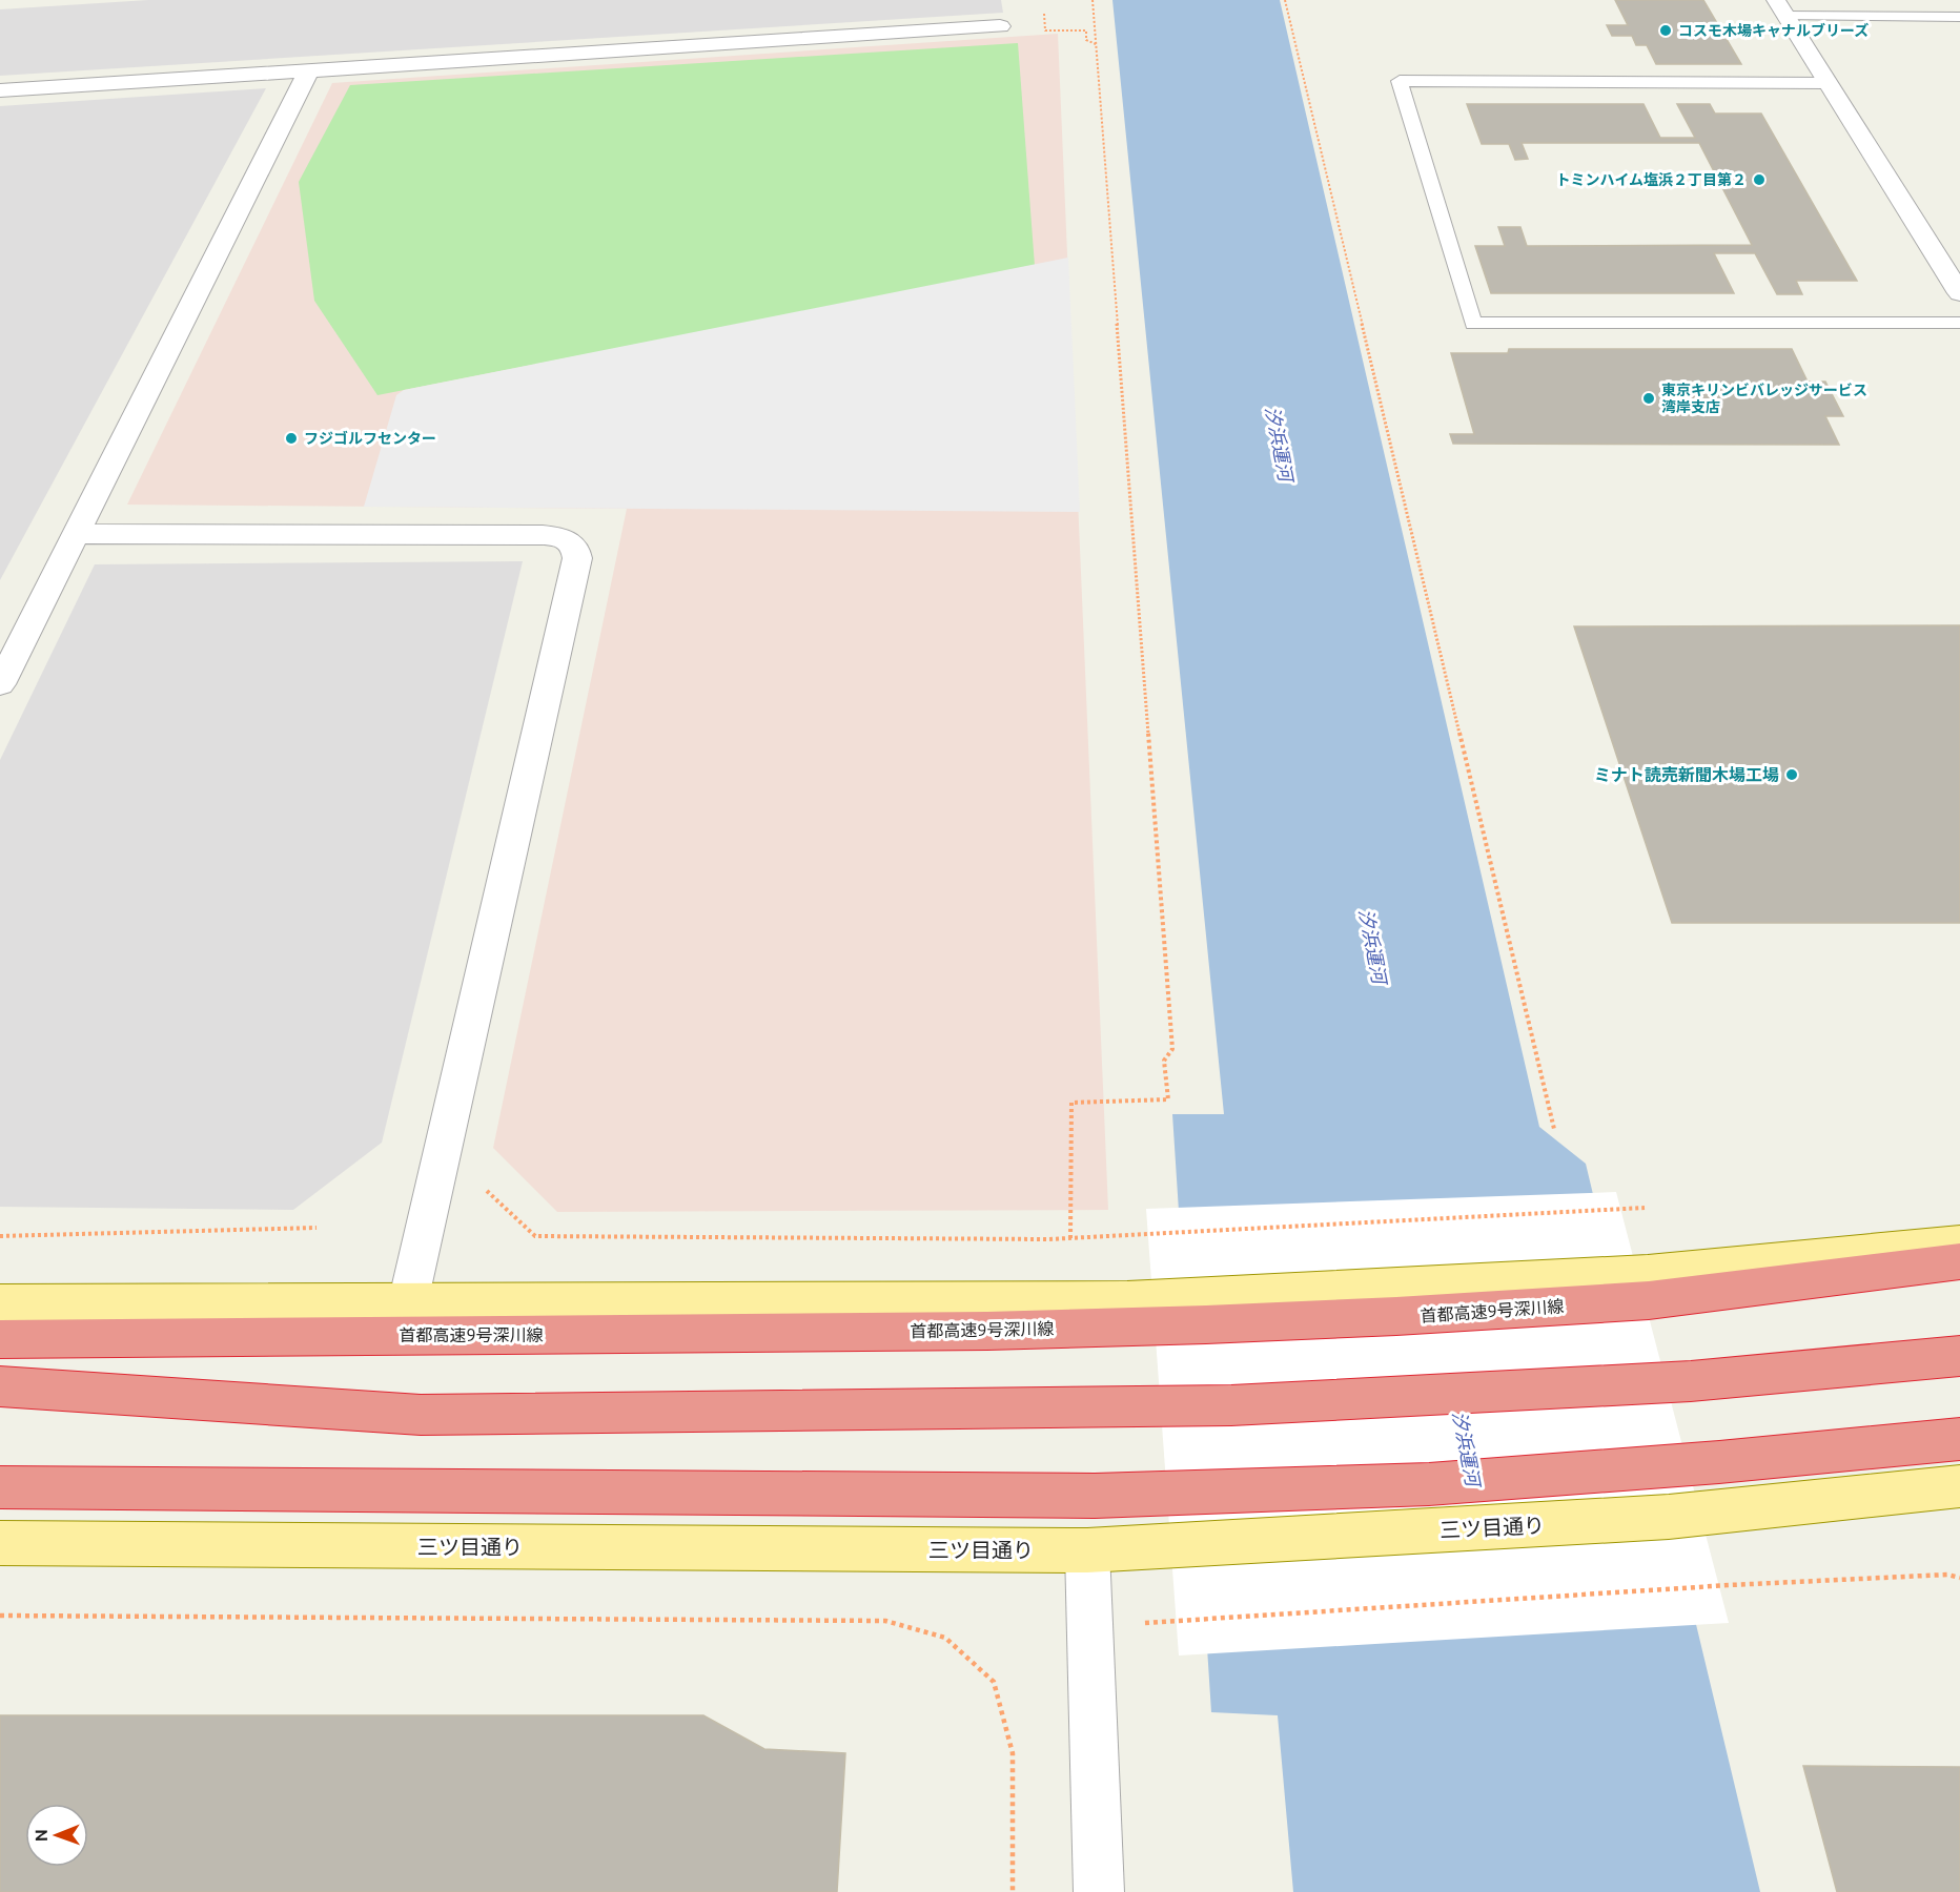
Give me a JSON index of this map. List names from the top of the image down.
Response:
{
  "streets": {
    "highway": ["首都高速9号深川線"],
    "main road": ["三ツ目通り"]
  },
  "water": ["汐浜運河"],
  "places": [
    "コスモ木場キャナルブリーズ",
    "トミンハイム塩浜２丁目第２",
    "東京キリンビバレッジサービス 湾岸支店",
    "フジゴルフセンター",
    "ミナト読売新聞木場工場"
  ],
  "north": "left"
}
